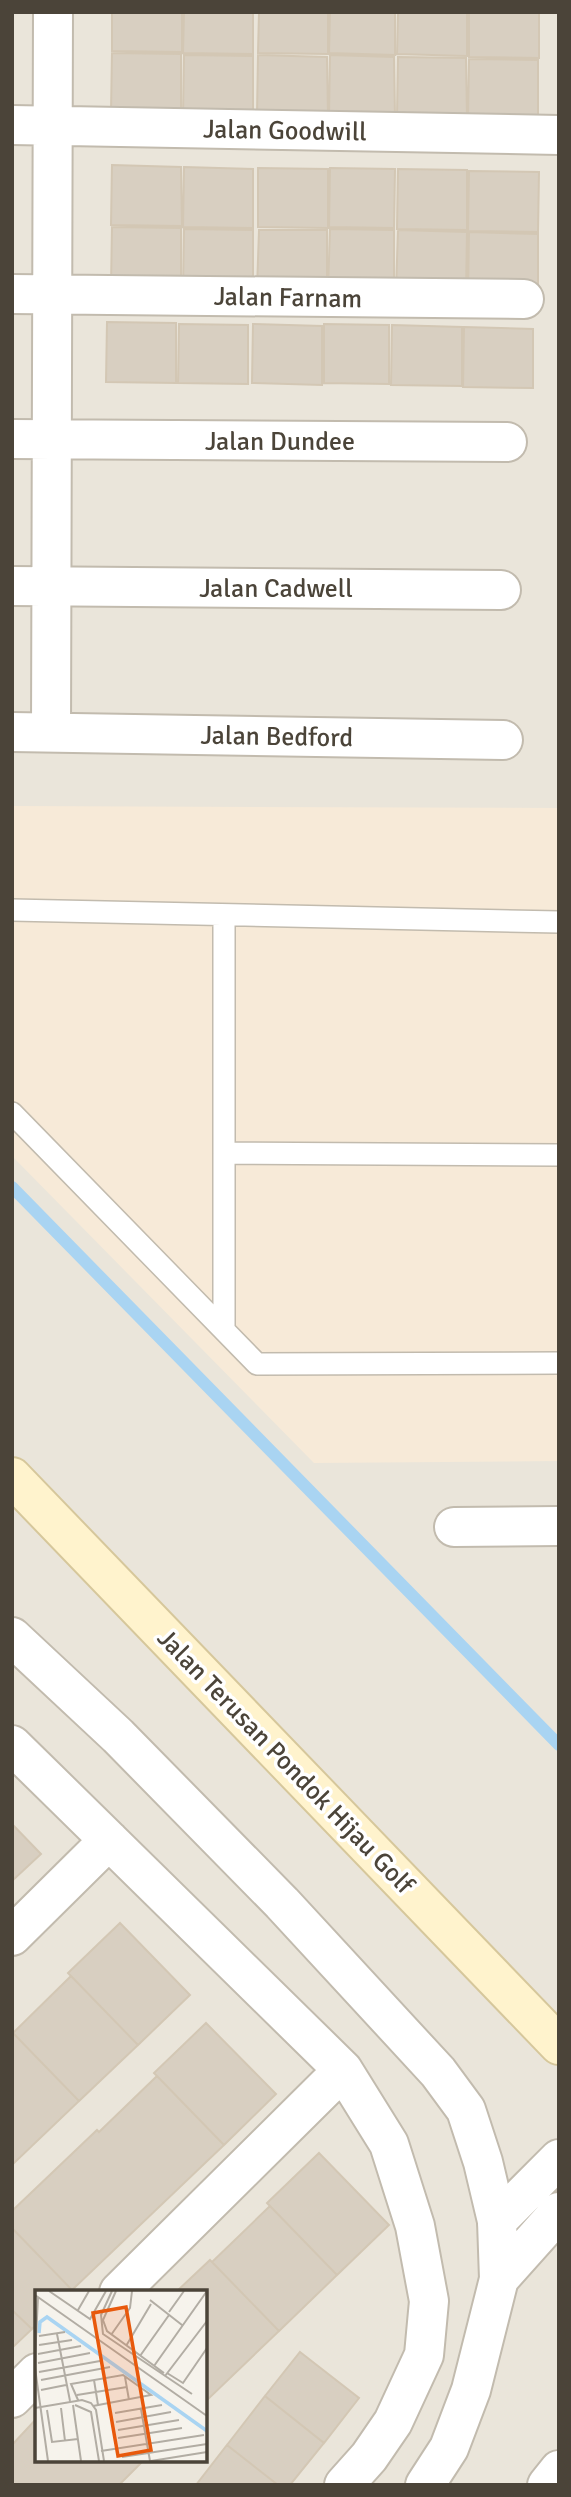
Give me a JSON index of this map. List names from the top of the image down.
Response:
{
  "streets": {
    "main road": ["Jalan Terusan Pondok Hijau Golf"],
    "street": [
      "Jalan Goodwill",
      "Jalan Farnam",
      "Jalan Dundee",
      "Jalan Cadwell",
      "Jalan Bedford"
    ]
  }
}
